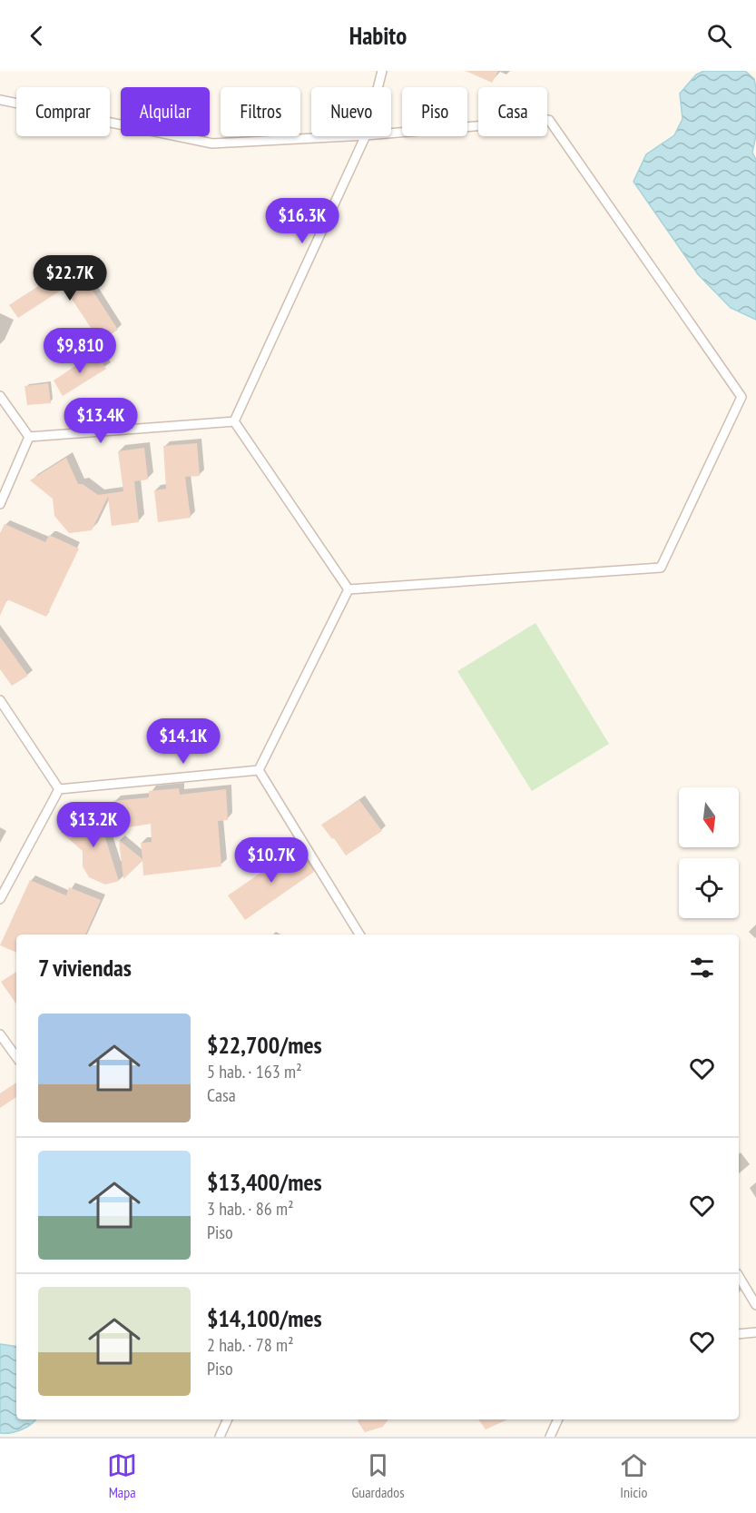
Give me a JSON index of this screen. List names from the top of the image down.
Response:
{
  "north": "bottom",
  "page": {
    "header": "Habito",
    "chip": [
      "Comprar",
      "Alquilar",
      "Filtros",
      "Nuevo",
      "Piso",
      "Casa"
    ],
    "price": [
      "$16.3K",
      "$22.7K",
      "$9,810",
      "$13.4K",
      "$14.1K",
      "$13.2K",
      "$10.7K"
    ],
    "heading": "7 viviendas",
    "list": [
      {
        "name": "$22,700/mes",
        "note": "5 hab. · 163 m² · Casa"
      },
      {
        "name": "$13,400/mes",
        "note": "3 hab. · 86 m² · Piso"
      },
      {
        "name": "$14,100/mes",
        "note": "2 hab. · 78 m² · Piso"
      }
    ],
    "tabs": ["Mapa", "Guardados", "Inicio"]
  }
}
